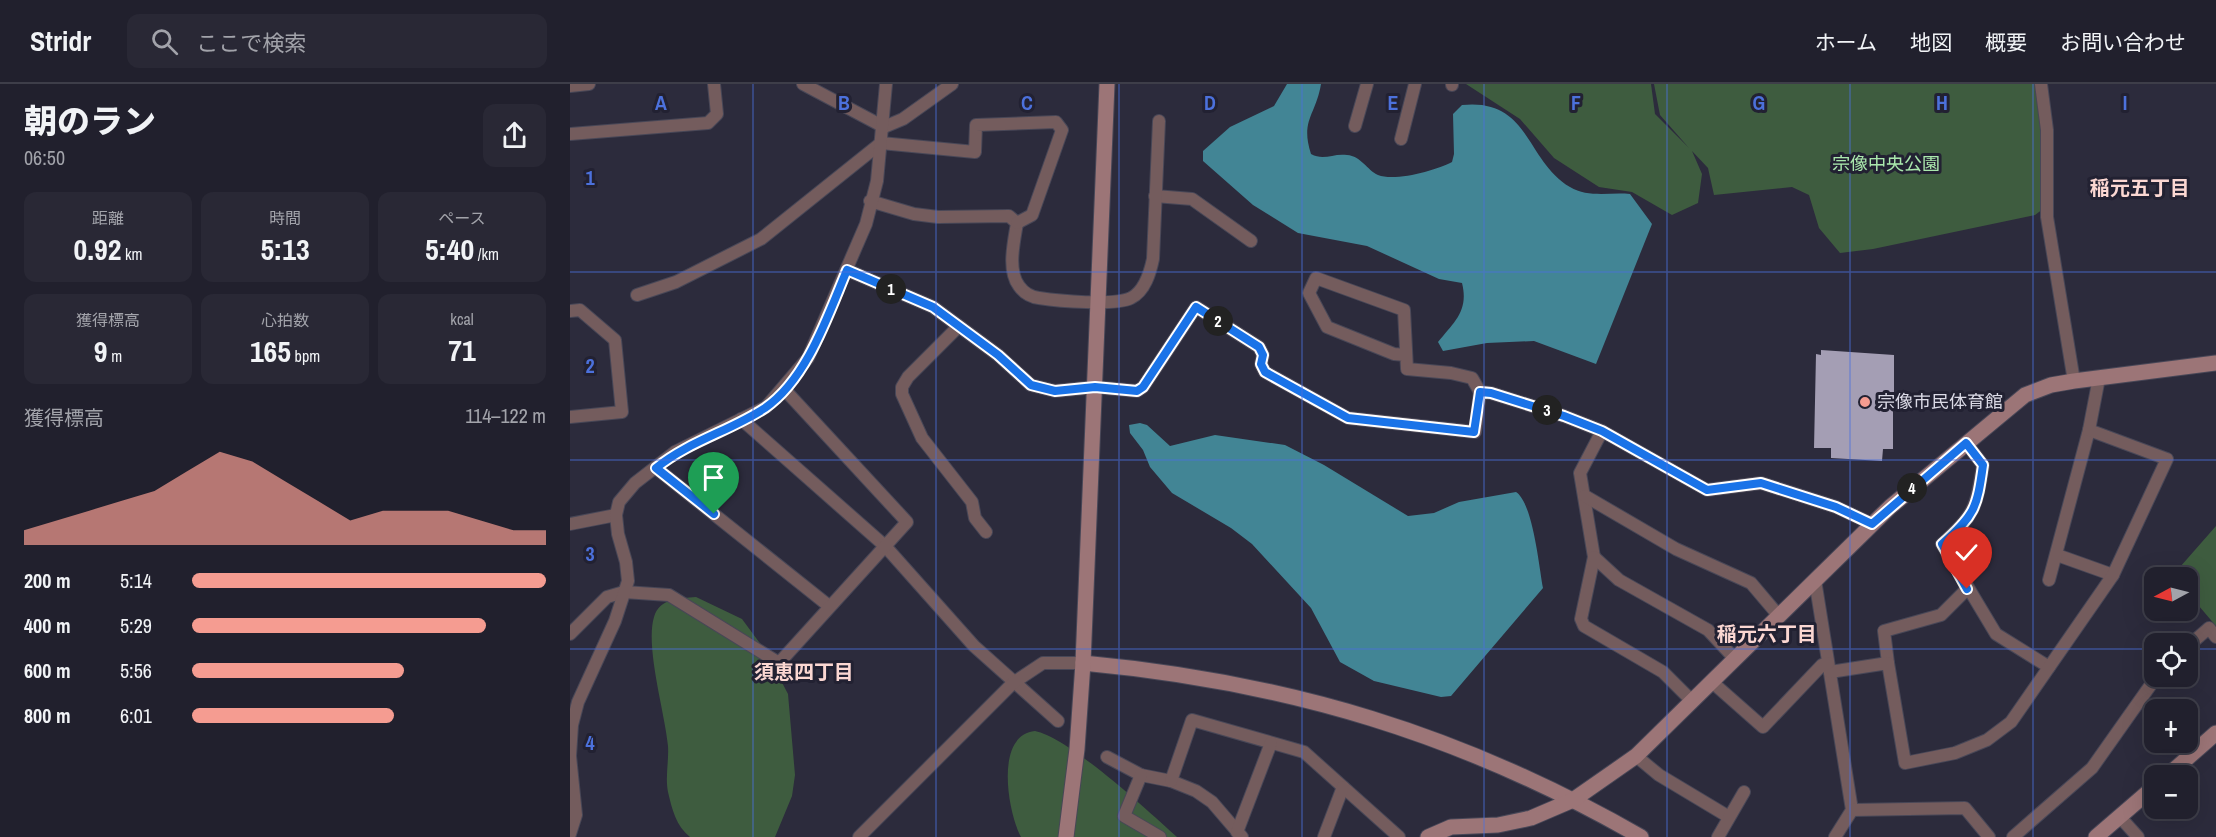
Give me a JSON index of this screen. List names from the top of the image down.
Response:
{
  "districts": ["稲元五丁目", "稲元六丁目", "須恵四丁目"],
  "parks": ["宗像中央公園"],
  "places": ["宗像市民体育館"],
  "north": "left",
  "page": {
    "header": "Stridr",
    "search": "ここで検索",
    "nav": [
      "ホーム",
      "地図",
      "概要",
      "お問い合わせ"
    ],
    "heading": ["朝のラン", "06:50"],
    "stats": [
      ["距離", "0.92 km"],
      ["時間", "5:13"],
      ["ペース", "5:40 /km"],
      ["獲得標高", "9 m"],
      ["心拍数", "165 bpm"],
      ["kcal", "71"]
    ],
    "pins": [
      "1",
      "2",
      "3",
      "4"
    ],
    "chart": ["獲得標高", "114–122 m"],
    "list": [
      {
        "name": "200 m",
        "note": "5:14"
      },
      {
        "name": "400 m",
        "note": "5:29"
      },
      {
        "name": "600 m",
        "note": "5:56"
      },
      {
        "name": "800 m",
        "note": "6:01"
      }
    ],
    "map_buttons": ["+", "−"]
  },
  "grid": {
    "columns": [
      "A",
      "B",
      "C",
      "D",
      "E",
      "F",
      "G",
      "H",
      "I"
    ],
    "rows": [
      "1",
      "2",
      "3",
      "4"
    ]
  }
}
